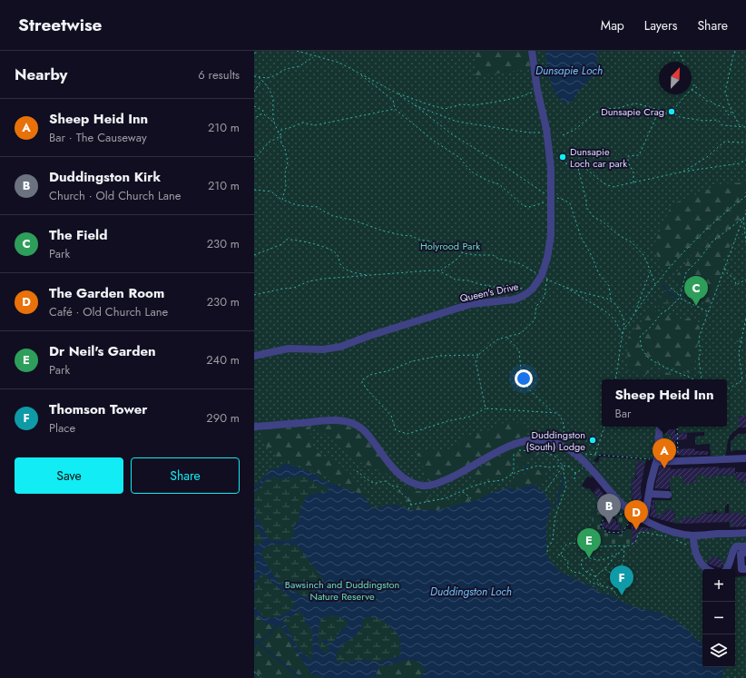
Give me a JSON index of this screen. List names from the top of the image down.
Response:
{
  "streets": {
    "street": ["Queen's Drive"]
  },
  "water": ["Dunsapie Loch", "Duddingston Loch"],
  "parks": ["Holyrood Park", "Bawsinch and Duddingston Nature Reserve"],
  "places": ["Dunsapie Crag", "Dunsapie Loch car park", "Duddingston (South) Lodge"],
  "north": "top right",
  "page": {
    "header": "Streetwise",
    "nav": ["Map", "Layers", "Share"],
    "heading": ["Nearby", "6 results"],
    "list": [
      {
        "mark": "A",
        "name": "Sheep Heid Inn",
        "note": "Bar · The Causeway",
        "value": "210 m"
      },
      {
        "mark": "B",
        "name": "Duddingston Kirk",
        "note": "Church · Old Church Lane",
        "value": "210 m"
      },
      {
        "mark": "C",
        "name": "The Field",
        "note": "Park",
        "value": "230 m"
      },
      {
        "mark": "D",
        "name": "The Garden Room",
        "note": "Café · Old Church Lane",
        "value": "230 m"
      },
      {
        "mark": "E",
        "name": "Dr Neil's Garden",
        "note": "Park",
        "value": "240 m"
      },
      {
        "mark": "F",
        "name": "Thomson Tower",
        "note": "Place",
        "value": "290 m"
      }
    ],
    "pins": [
      "C",
      "A",
      "B",
      "D",
      "E",
      "F"
    ],
    "popup": ["Sheep Heid Inn", "Bar"],
    "buttons": ["Save", "Share"],
    "map_buttons": ["+", "−"]
  }
}
